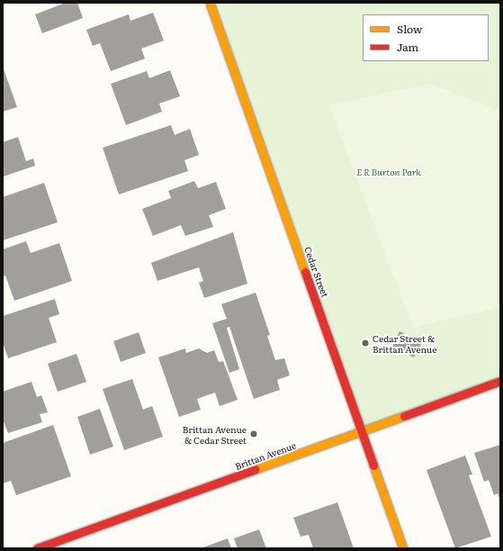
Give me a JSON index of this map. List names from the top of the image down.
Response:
{
  "streets": {
    "street": ["Cedar Street", "Brittan Avenue"]
  },
  "crossings": [
    ["Cedar Street", "Brittan Avenue"]
  ],
  "parks": ["E R Burton Park"],
  "places": ["Cedar Street & Brittan Avenue", "Brittan Avenue & Cedar Street"],
  "legend": ["Slow", "Jam"]
}
